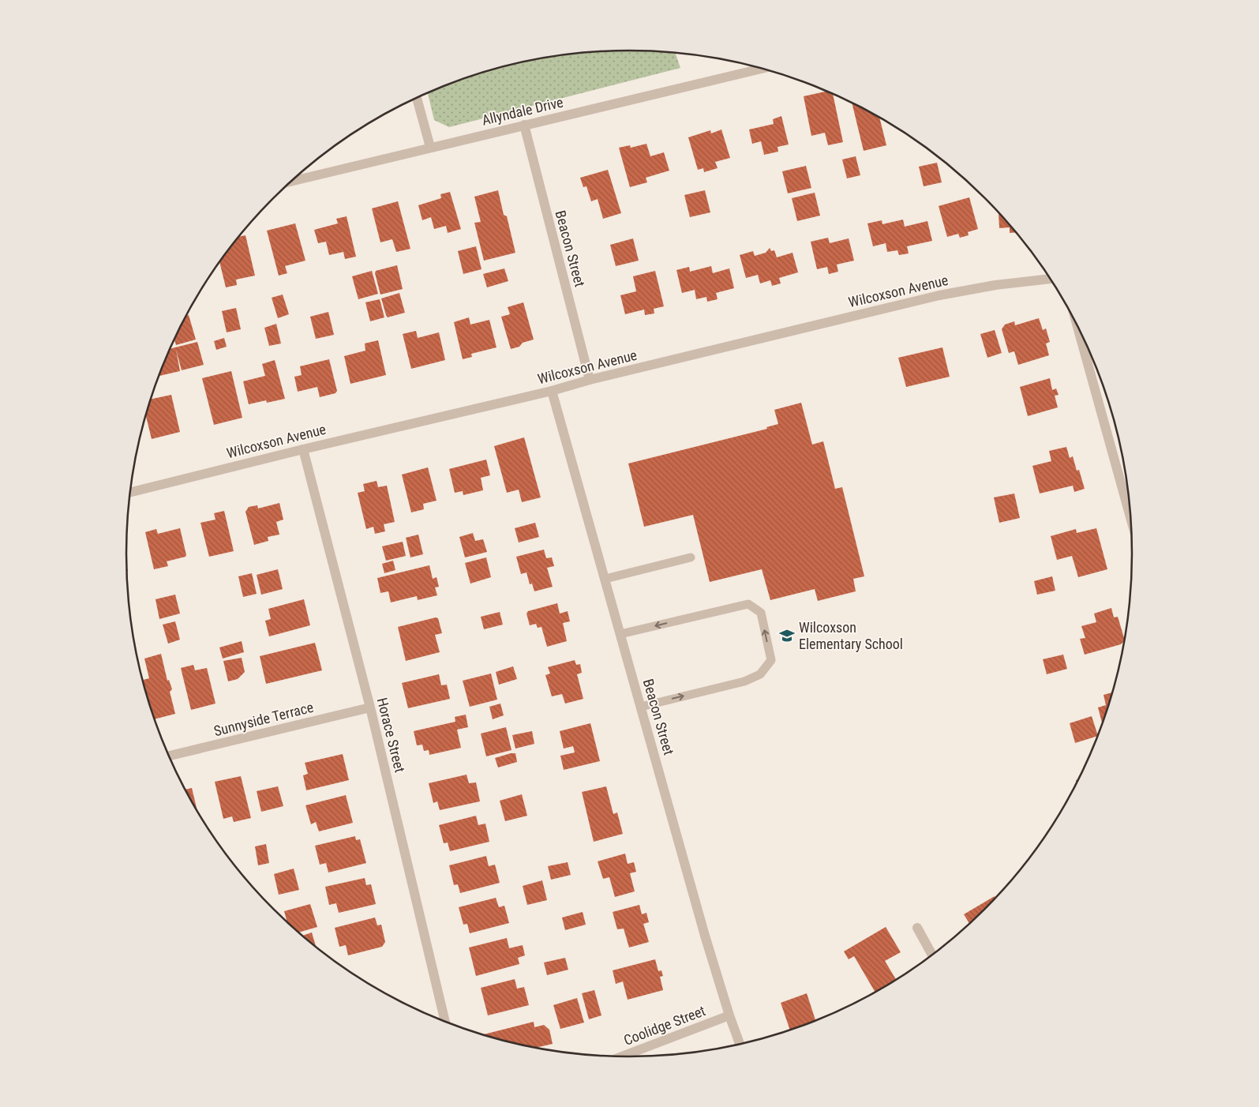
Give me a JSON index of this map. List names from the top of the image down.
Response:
{
  "streets": {
    "street": [
      "Allyndale Drive",
      "Beacon Street",
      "Wilcoxson Avenue",
      "Sunnyside Terrace",
      "Horace Street",
      "Coolidge Street"
    ]
  },
  "crossings": [
    ["Allyndale Drive", "Beacon Street"],
    ["Beacon Street", "Wilcoxson Avenue"],
    ["Beacon Street", "Coolidge Street"],
    ["Wilcoxson Avenue", "Horace Street"],
    ["Sunnyside Terrace", "Horace Street"]
  ],
  "places": {
    "school or university": ["Wilcoxson Elementary School"]
  }
}
